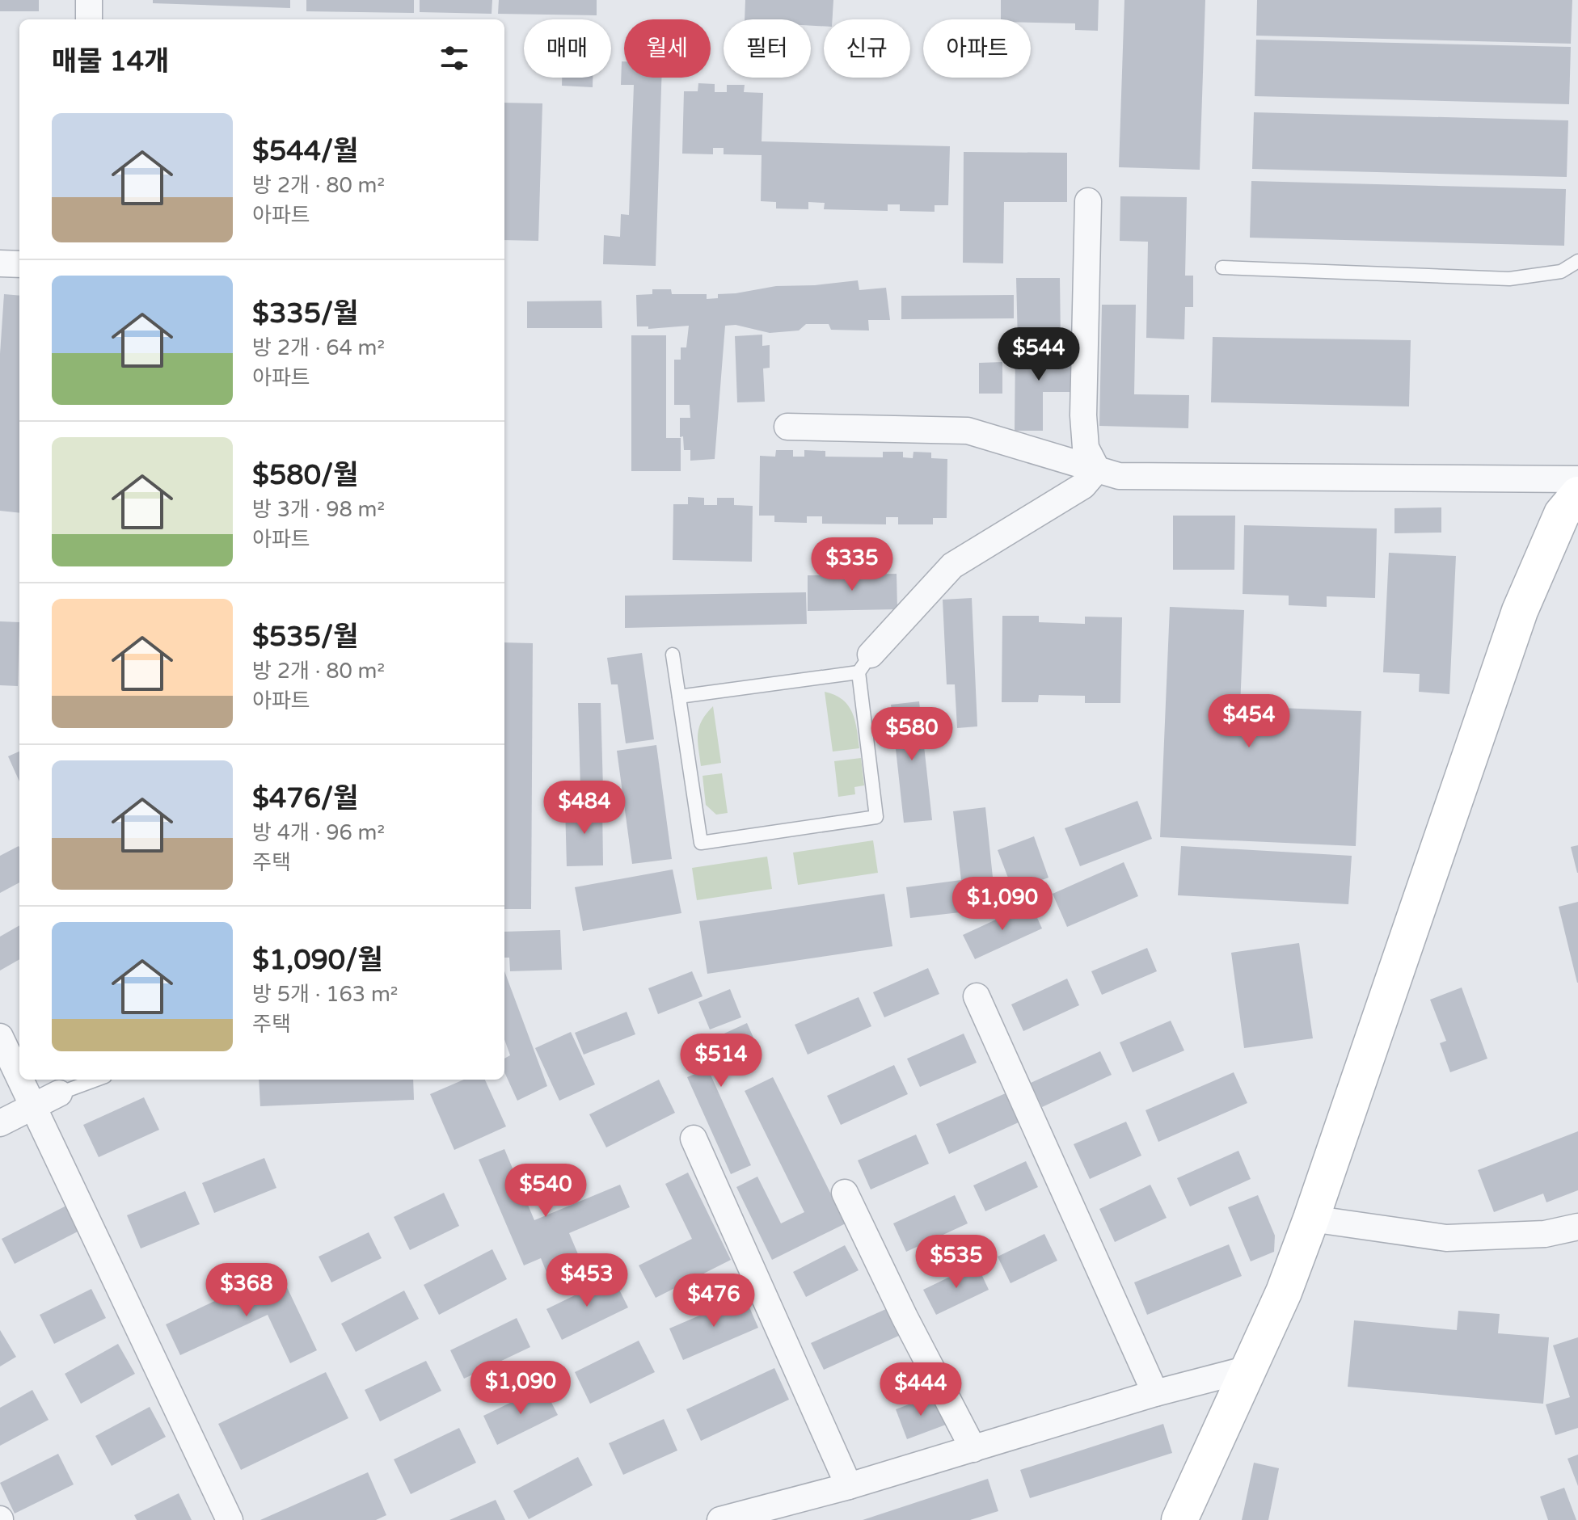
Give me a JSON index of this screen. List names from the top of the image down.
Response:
{
  "page": {
    "chip": [
      "매매",
      "월세",
      "필터",
      "신규",
      "아파트"
    ],
    "heading": "매물 14개",
    "list": [
      {
        "name": "$544/월",
        "note": "방 2개 · 80 m² · 아파트"
      },
      {
        "name": "$335/월",
        "note": "방 2개 · 64 m² · 아파트"
      },
      {
        "name": "$580/월",
        "note": "방 3개 · 98 m² · 아파트"
      },
      {
        "name": "$535/월",
        "note": "방 2개 · 80 m² · 아파트"
      },
      {
        "name": "$476/월",
        "note": "방 4개 · 96 m² · 주택"
      },
      {
        "name": "$1,090/월",
        "note": "방 5개 · 163 m² · 주택"
      }
    ],
    "price": [
      "$544",
      "$335",
      "$454",
      "$580",
      "$484",
      "$1,090",
      "$514",
      "$540",
      "$535",
      "$453",
      "$368",
      "$476",
      "$1,090",
      "$444"
    ]
  }
}
